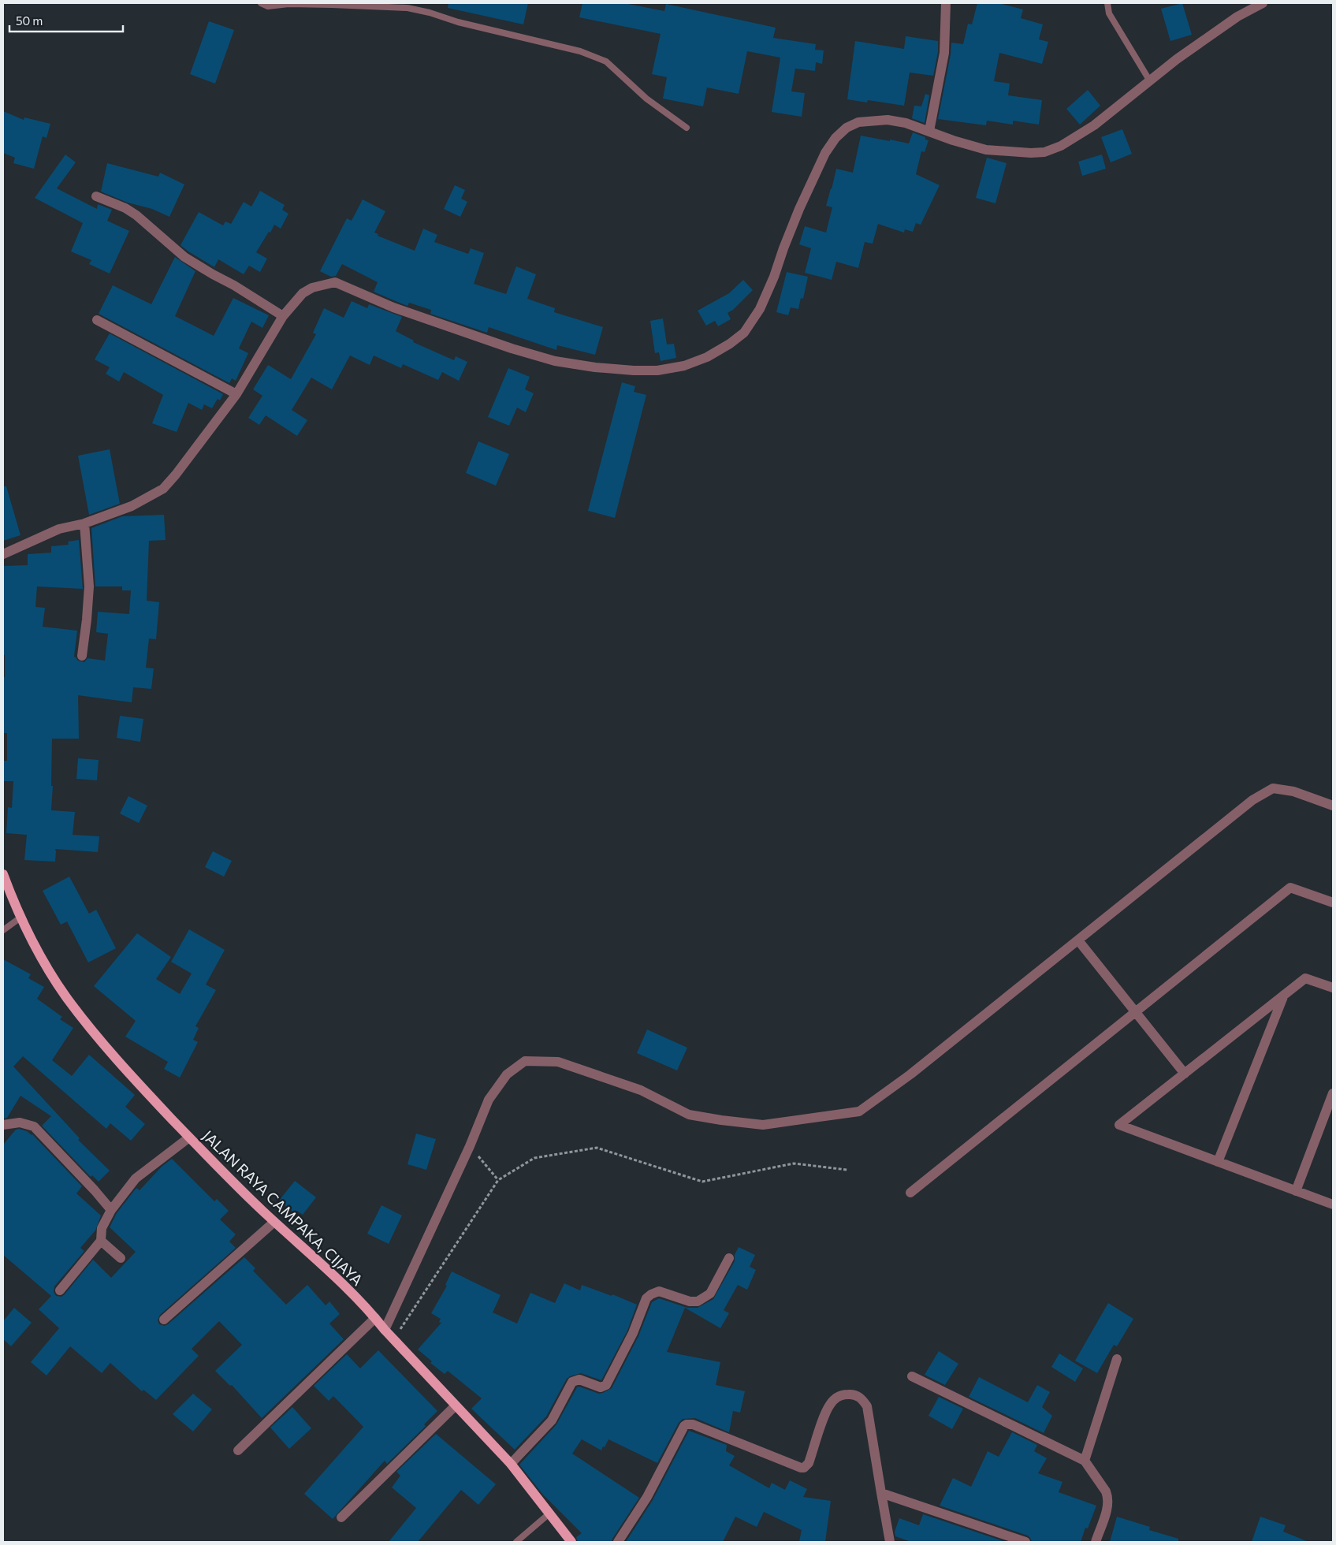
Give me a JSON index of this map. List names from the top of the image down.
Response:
{
  "streets": {
    "main road": ["JALAN RAYA CAMPAKA, CIJAYA"]
  },
  "scale_bar": "50 m"
}
